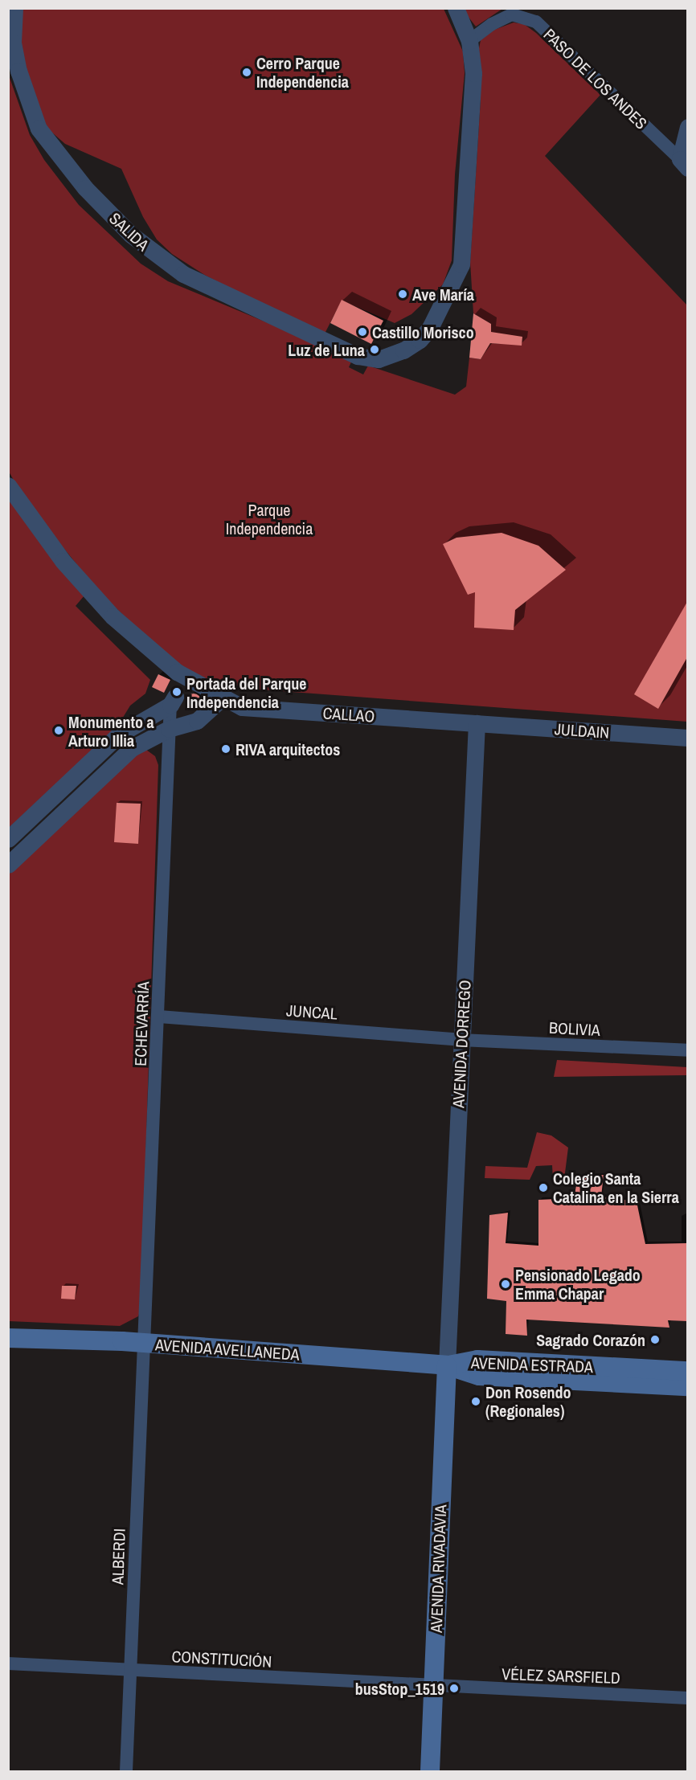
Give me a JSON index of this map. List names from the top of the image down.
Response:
{
  "streets": {
    "main road": ["AVENIDA AVELLANEDA", "AVENIDA ESTRADA", "AVENIDA RIVADAVIA"],
    "street": [
      "PASO DE LOS ANDES",
      "SALIDA",
      "CALLAO",
      "JULDAIN",
      "JUNCAL",
      "ECHEVARRÍA",
      "BOLIVIA",
      "AVENIDA DORREGO",
      "ALBERDI",
      "CONSTITUCIÓN",
      "VÉLEZ SARSFIELD"
    ]
  },
  "crossings": [
    ["PASO DE LOS ANDES", "SALIDA"],
    ["CALLAO", "JULDAIN"],
    ["CALLAO", "ECHEVARRÍA"],
    ["CALLAO", "AVENIDA DORREGO"],
    ["JULDAIN", "AVENIDA DORREGO"],
    ["JUNCAL", "ECHEVARRÍA"],
    ["JUNCAL", "BOLIVIA"],
    ["JUNCAL", "AVENIDA DORREGO"],
    ["ECHEVARRÍA", "AVENIDA AVELLANEDA"],
    ["ECHEVARRÍA", "ALBERDI"],
    ["BOLIVIA", "AVENIDA DORREGO"],
    ["AVENIDA DORREGO", "AVENIDA AVELLANEDA"],
    ["AVENIDA DORREGO", "AVENIDA ESTRADA"],
    ["AVENIDA DORREGO", "AVENIDA RIVADAVIA"],
    ["AVENIDA AVELLANEDA", "AVENIDA ESTRADA"],
    ["AVENIDA AVELLANEDA", "ALBERDI"],
    ["AVENIDA AVELLANEDA", "AVENIDA RIVADAVIA"],
    ["AVENIDA ESTRADA", "AVENIDA RIVADAVIA"],
    ["ALBERDI", "CONSTITUCIÓN"],
    ["AVENIDA RIVADAVIA", "CONSTITUCIÓN"],
    ["AVENIDA RIVADAVIA", "VÉLEZ SARSFIELD"],
    ["CONSTITUCIÓN", "VÉLEZ SARSFIELD"]
  ],
  "parks": ["Parque Independencia"],
  "places": [
    "Cerro Parque Independencia",
    "Ave María",
    "Castillo Morisco",
    "Luz de Luna",
    "Portada del Parque Independencia",
    "Monumento a Arturo Illia",
    "RIVA arquitectos",
    "Colegio Santa Catalina en la Sierra",
    "Pensionado Legado Emma Chapar",
    "Sagrado Corazón",
    "Don Rosendo (Regionales)",
    "busStop_1519"
  ]
}
